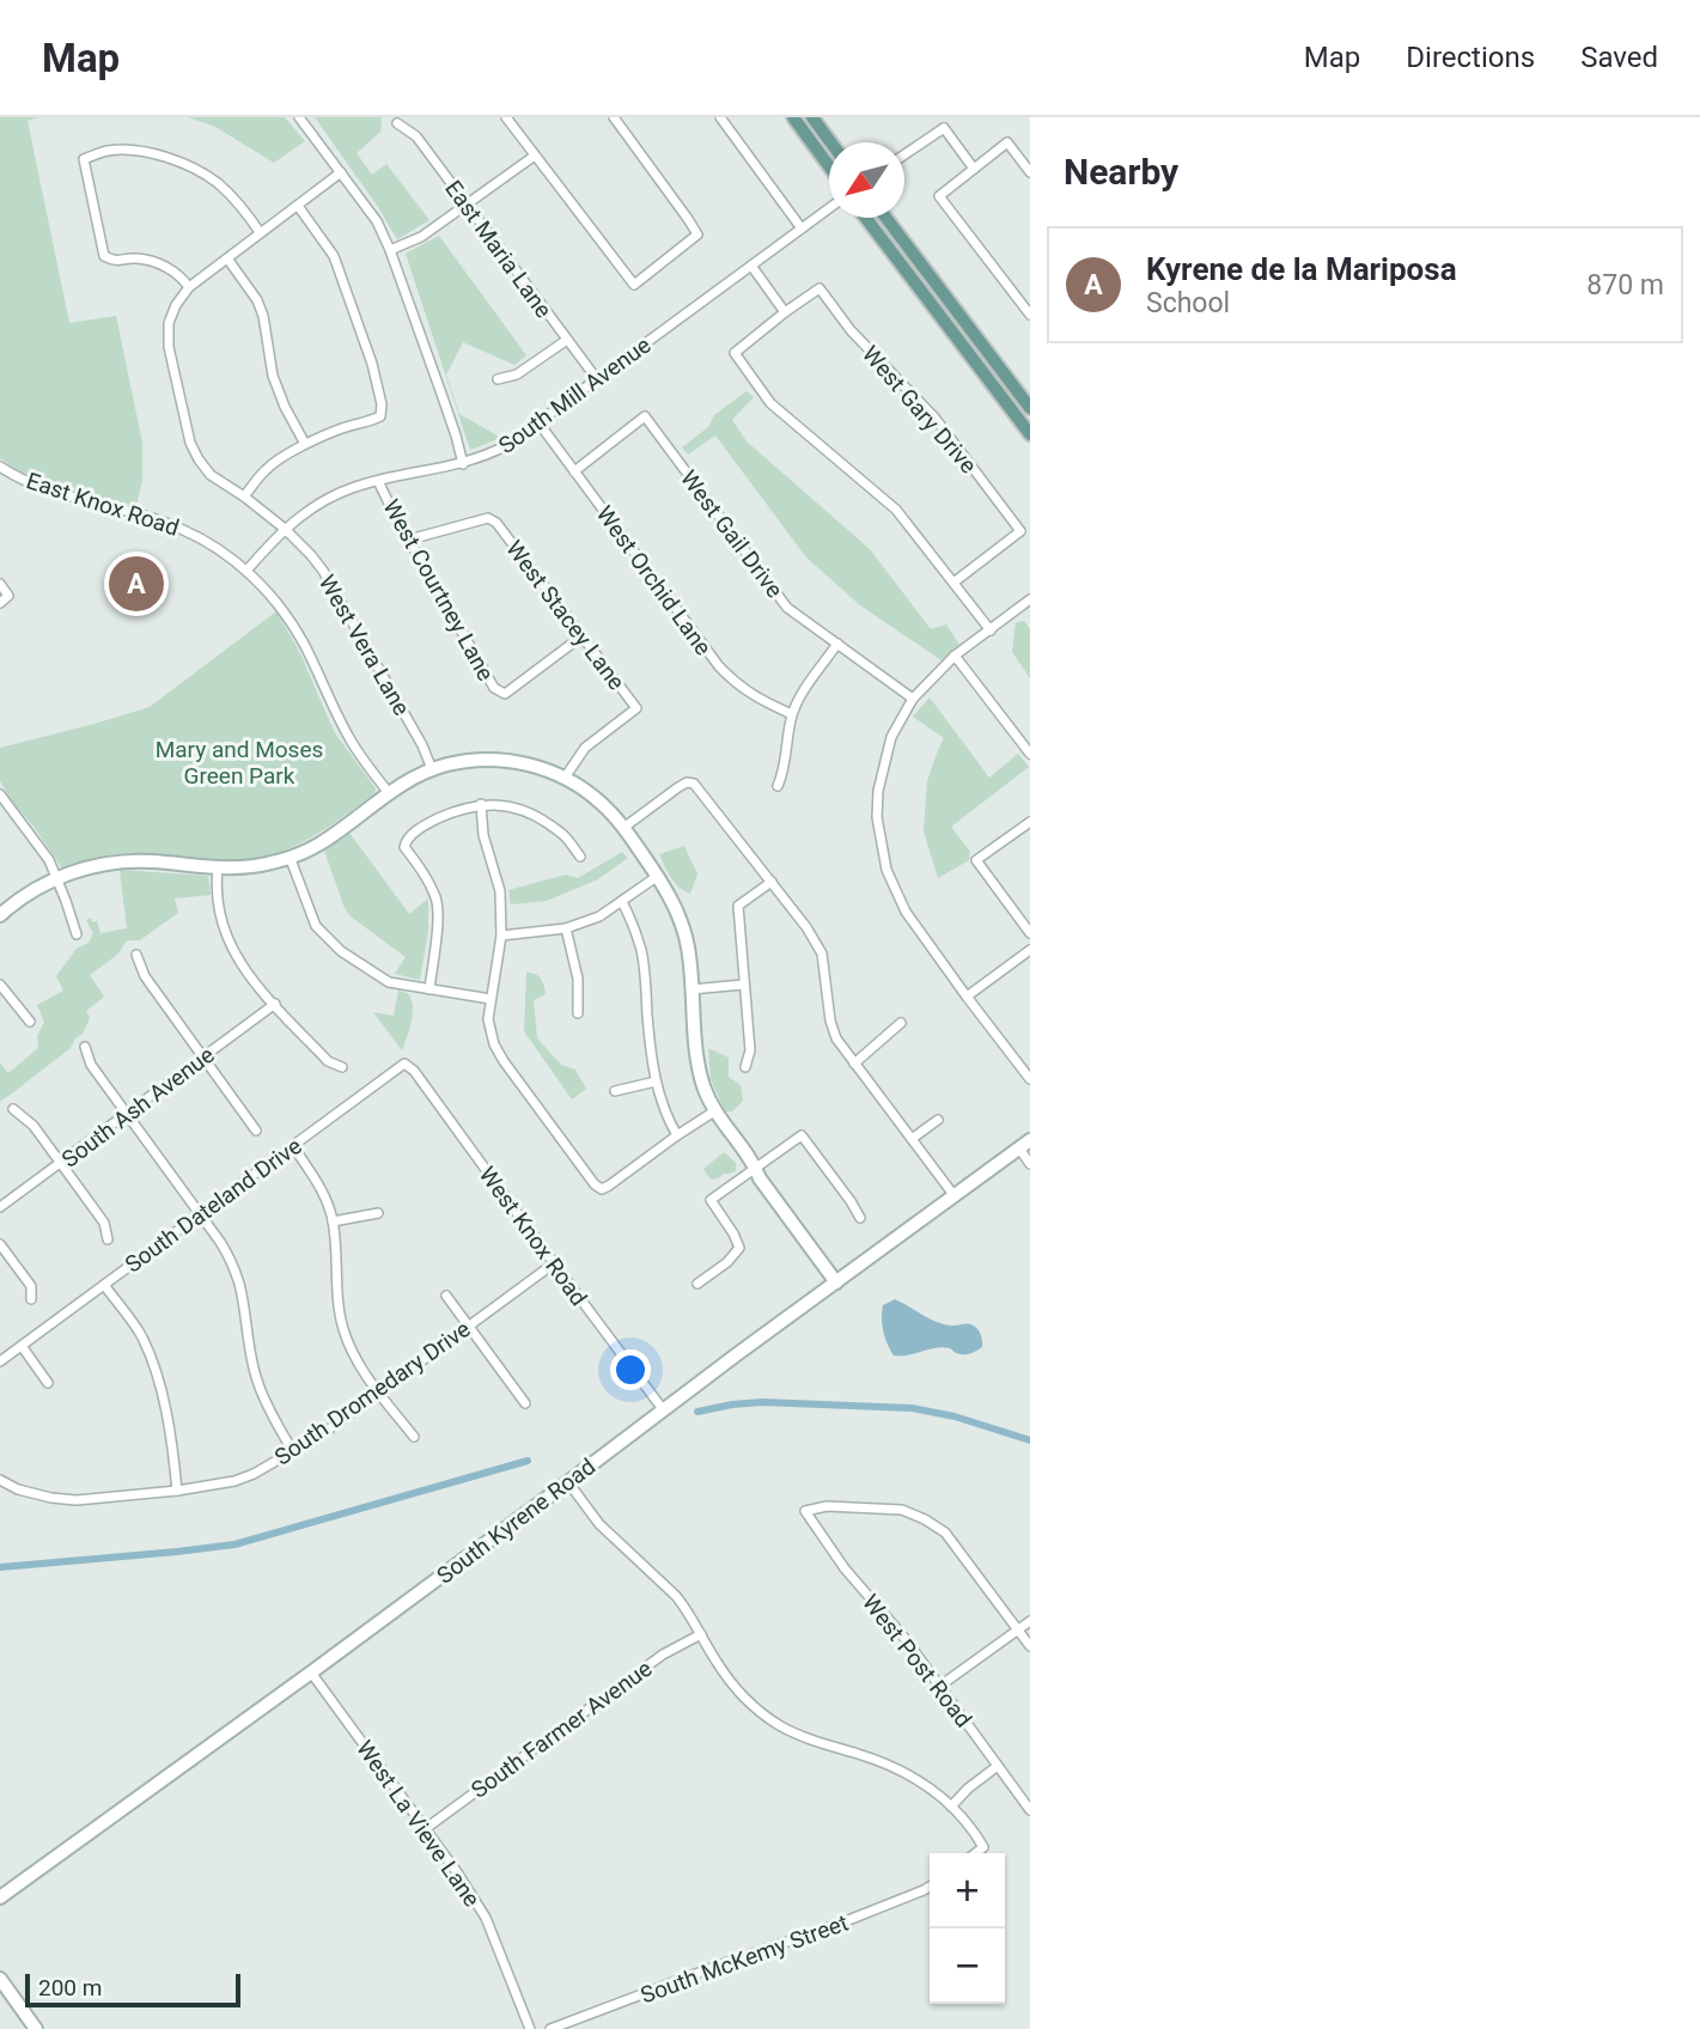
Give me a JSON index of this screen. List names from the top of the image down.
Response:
{
  "streets": {
    "main road": ["South Kyrene Road"],
    "street": [
      "East Maria Lane",
      "South Mill Avenue",
      "West Gary Drive",
      "East Knox Road",
      "West Gail Drive",
      "West Orchid Lane",
      "West Courtney Lane",
      "West Stacey Lane",
      "West Vera Lane",
      "South Ash Avenue",
      "South Dateland Drive",
      "West Knox Road",
      "South Dromedary Drive",
      "West Post Road",
      "South Farmer Avenue",
      "West La Vieve Lane",
      "South McKemy Street"
    ]
  },
  "crossings": [
    ["East Maria Lane", "South Mill Avenue"],
    ["South Mill Avenue", "East Knox Road"],
    ["South Mill Avenue", "West Orchid Lane"],
    ["South Mill Avenue", "West Courtney Lane"],
    ["South Mill Avenue", "West Vera Lane"],
    ["West Gail Drive", "West Orchid Lane"],
    ["West Courtney Lane", "West Stacey Lane"],
    ["South Dateland Drive", "West Knox Road"],
    ["West Knox Road", "South Dromedary Drive"],
    ["West Knox Road", "South Kyrene Road"],
    ["South Kyrene Road", "West La Vieve Lane"],
    ["South Farmer Avenue", "West La Vieve Lane"]
  ],
  "parks": ["Mary and Moses Green Park"],
  "scale_bar": "200 m",
  "north": "bottom left",
  "page": {
    "header": "Map",
    "nav": ["Map", "Directions", "Saved"],
    "heading": "Nearby",
    "list": [
      {
        "mark": "A",
        "name": "Kyrene de la Mariposa",
        "note": "School",
        "value": "870 m"
      }
    ],
    "pins": "A",
    "map_buttons": ["+", "−"],
    "scale": "200 m"
  }
}
